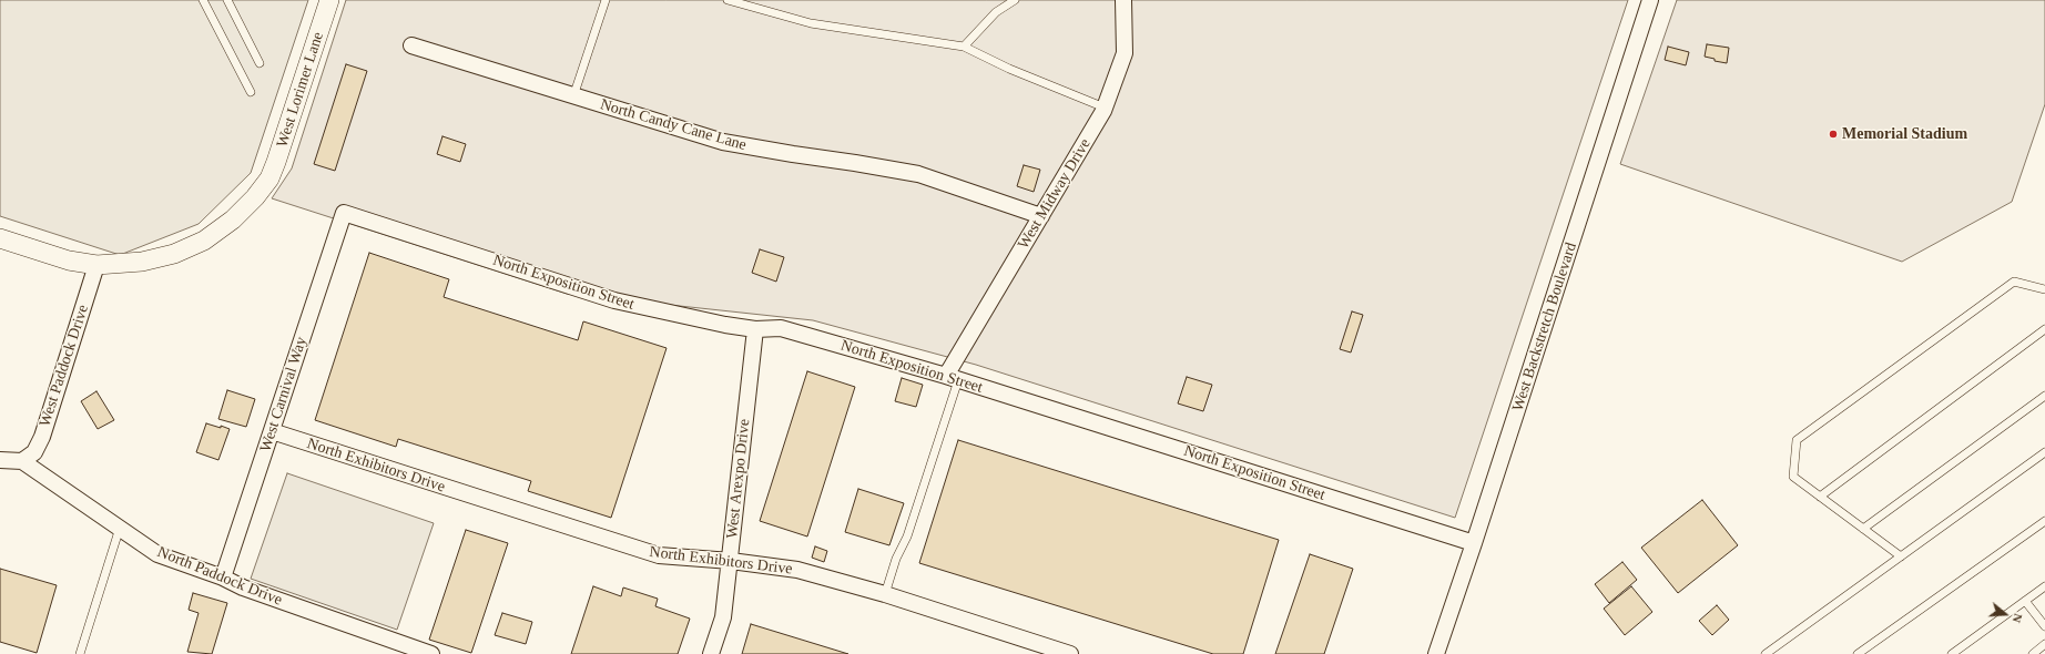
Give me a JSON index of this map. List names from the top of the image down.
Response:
{
  "streets": {
    "street": [
      "West Lorimer Lane",
      "North Candy Cane Lane",
      "West Midway Drive",
      "North Exposition Street",
      "West Backstretch Boulevard",
      "West Paddock Drive",
      "West Carnival Way",
      "North Exhibitors Drive",
      "West Arexpo Drive",
      "North Paddock Drive"
    ]
  },
  "crossings": [
    ["West Lorimer Lane", "West Paddock Drive"],
    ["North Candy Cane Lane", "West Midway Drive"],
    ["West Midway Drive", "North Exposition Street"],
    ["North Exposition Street", "West Backstretch Boulevard"],
    ["North Exposition Street", "West Carnival Way"],
    ["North Exposition Street", "West Arexpo Drive"],
    ["West Paddock Drive", "North Paddock Drive"],
    ["West Carnival Way", "North Exhibitors Drive"],
    ["West Carnival Way", "North Paddock Drive"],
    ["North Exhibitors Drive", "West Arexpo Drive"]
  ],
  "places": ["Memorial Stadium"],
  "north": "right"
}
